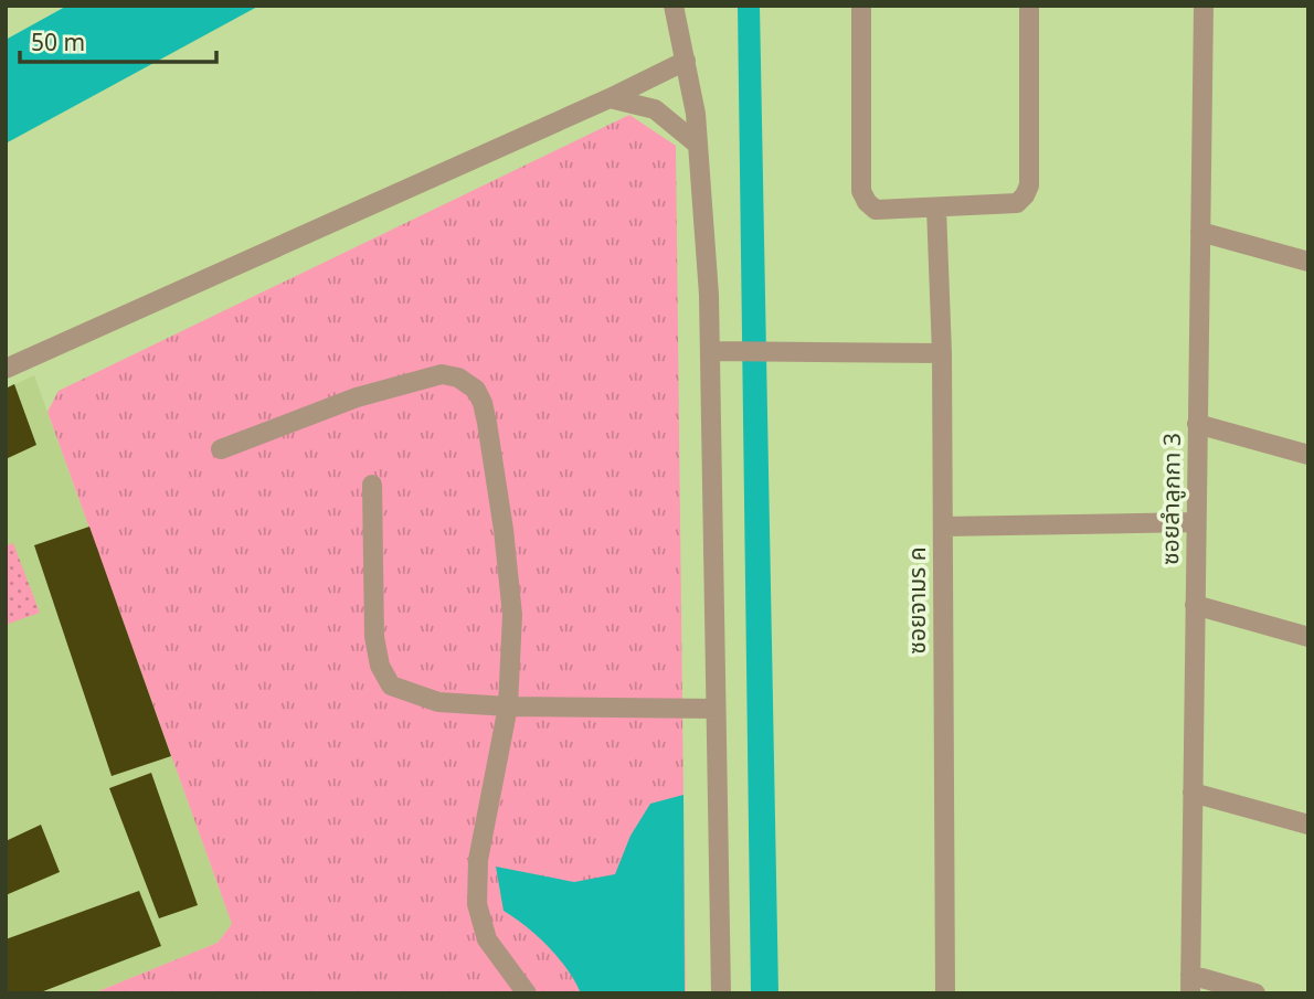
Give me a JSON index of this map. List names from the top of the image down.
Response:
{
  "streets": {
    "street": ["ซอยลำลูกกา 3", "ซอยจามร ค"]
  },
  "scale_bar": "50 m"
}
